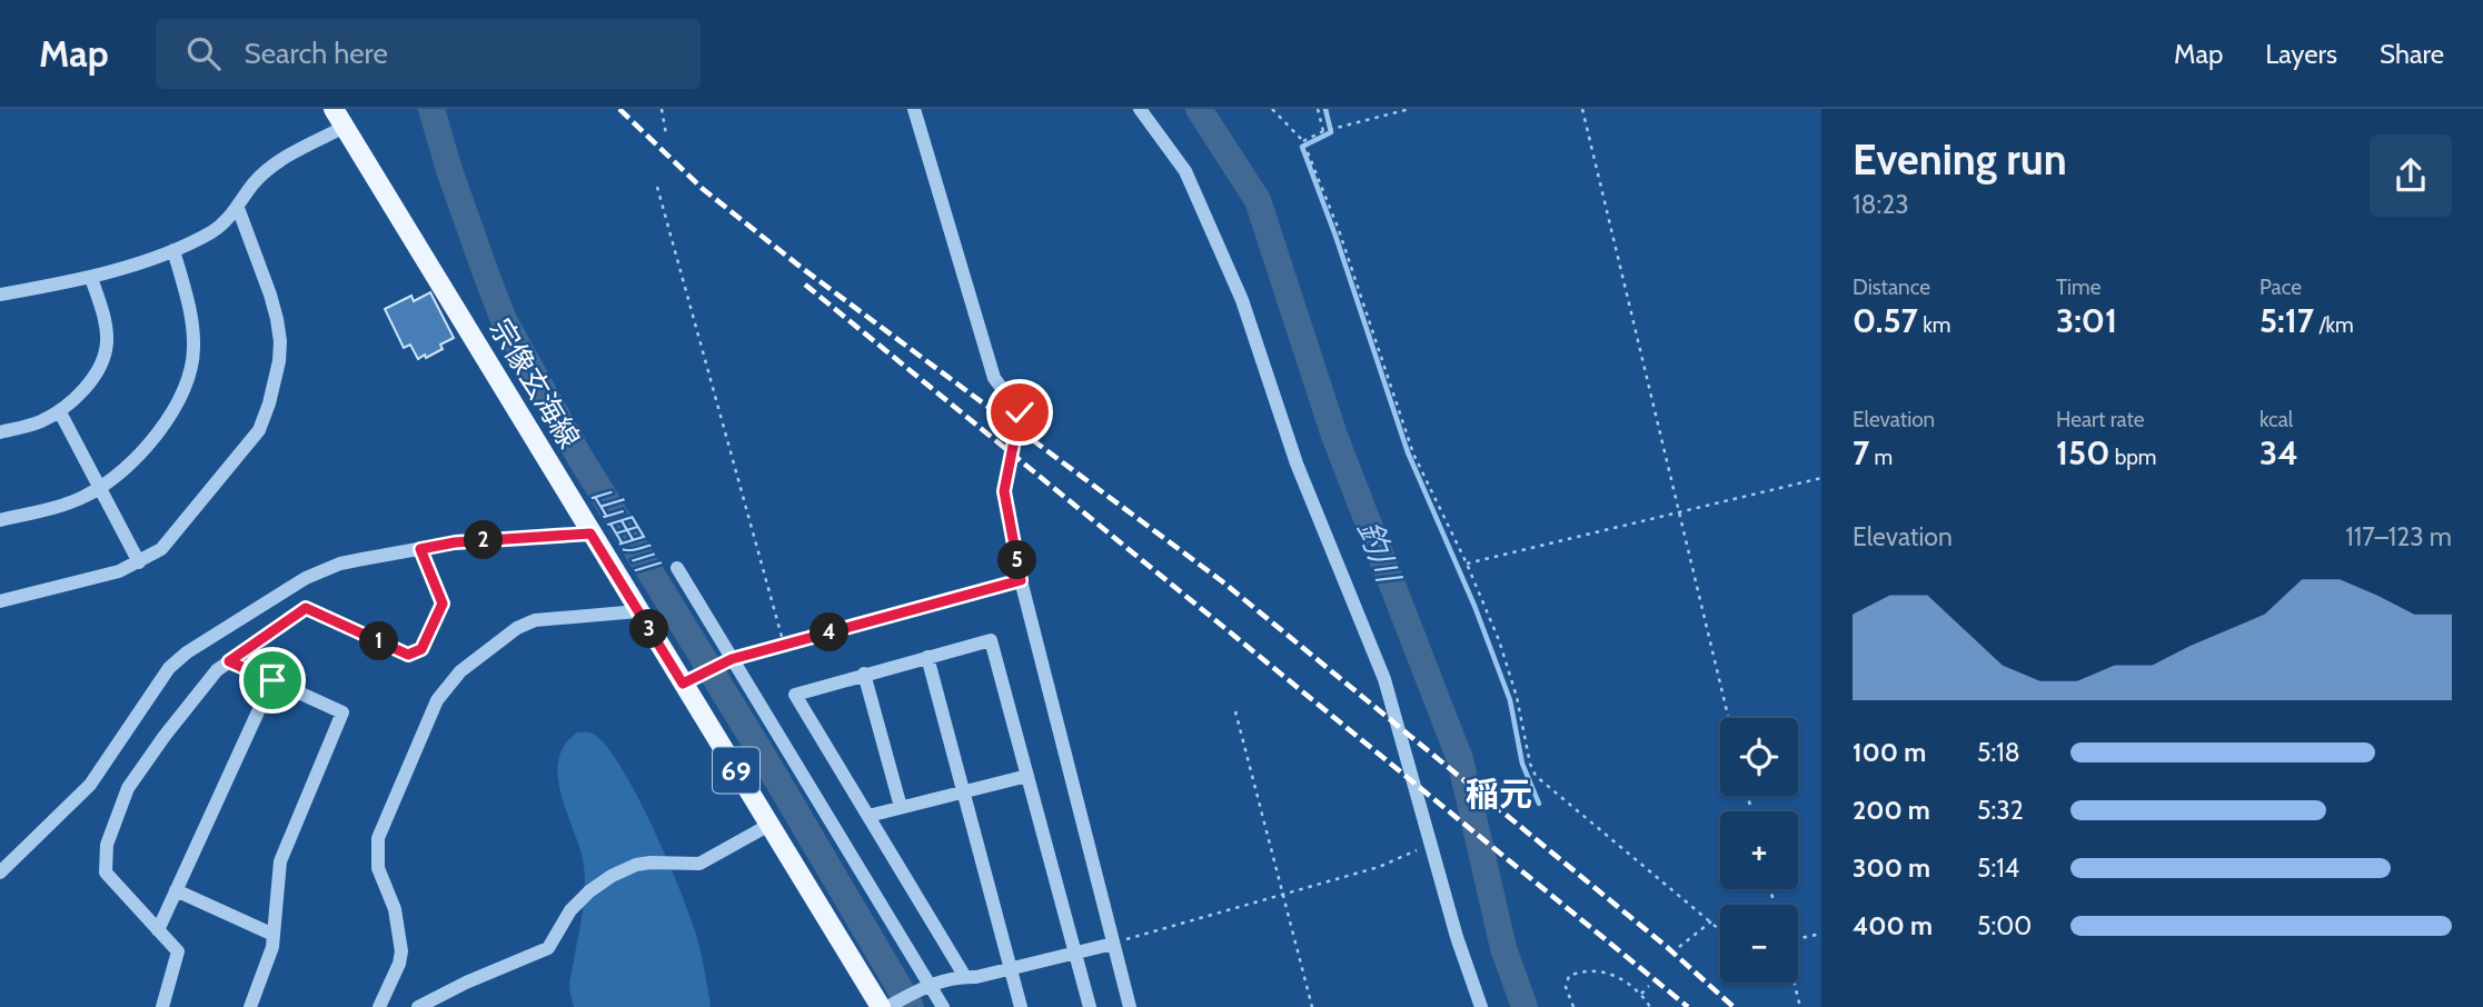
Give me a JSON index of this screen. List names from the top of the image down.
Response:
{
  "streets": {
    "main road": ["宗像玄海線", "69"]
  },
  "districts": ["稲元"],
  "water": ["山田川", "釣川"],
  "page": {
    "header": "Map",
    "search": "Search here",
    "nav": ["Map", "Layers", "Share"],
    "heading": ["Evening run", "18:23"],
    "stats": [
      ["Distance", "0.57 km"],
      ["Time", "3:01"],
      ["Pace", "5:17 /km"],
      ["Elevation", "7 m"],
      ["Heart rate", "150 bpm"],
      ["kcal", "34"]
    ],
    "chart": ["Elevation", "117–123 m"],
    "pins": [
      "2",
      "5",
      "3",
      "4",
      "1"
    ],
    "map_buttons": ["+", "−"],
    "list": [
      {
        "name": "100 m",
        "note": "5:18"
      },
      {
        "name": "200 m",
        "note": "5:32"
      },
      {
        "name": "300 m",
        "note": "5:14"
      },
      {
        "name": "400 m",
        "note": "5:00"
      }
    ]
  }
}
